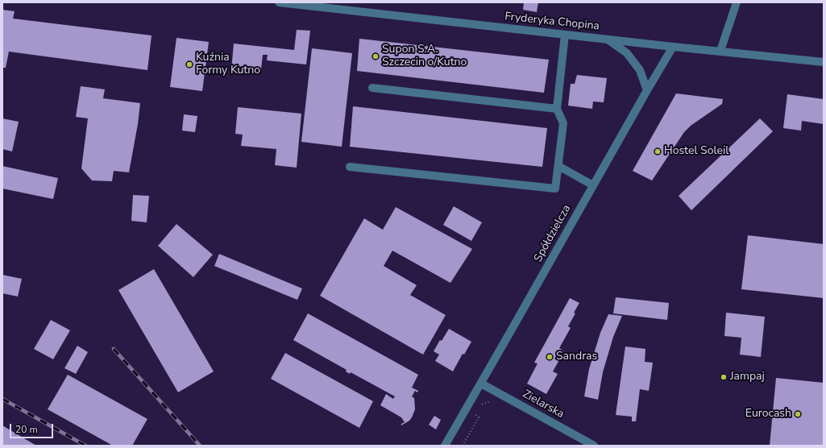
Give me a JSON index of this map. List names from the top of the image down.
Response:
{
  "streets": {
    "street": ["Fryderyka Chopina", "Spółdzielcza", "Zielarska"]
  },
  "crossings": [
    ["Fryderyka Chopina", "Spółdzielcza"],
    ["Spółdzielcza", "Zielarska"]
  ],
  "places": [
    "Supon S.A. Szczecin o/Kutno",
    "Kuźnia Formy Kutno",
    "Hostel Soleil",
    "Sandras",
    "Jampaj",
    "Eurocash"
  ],
  "scale_bar": "20 m"
}
